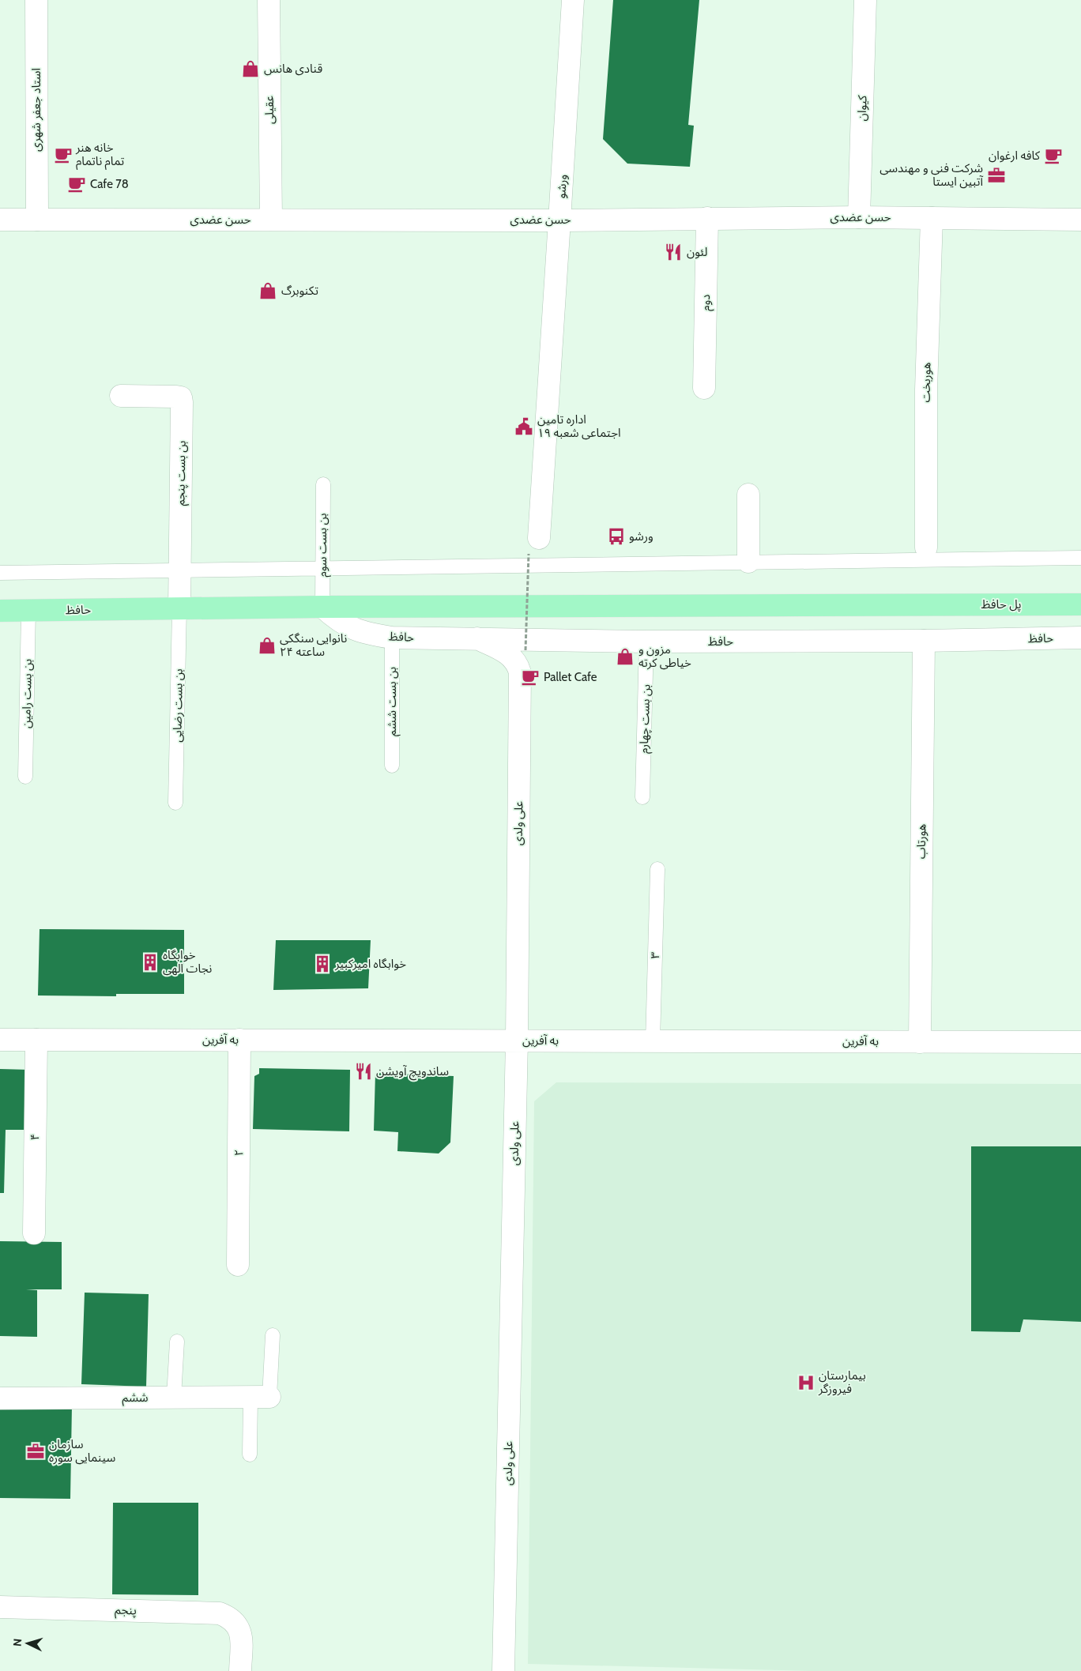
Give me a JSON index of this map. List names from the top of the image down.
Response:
{
  "streets": {
    "main road": ["پل حافظ", "حافظ"],
    "street": [
      "کیوان",
      "استاد جعفر شهری",
      "عقیلی",
      "ورشو",
      "حسن عضدی",
      "دوم",
      "هوربخت",
      "بن بست پنجم",
      "علی ولدی",
      "هورتاب",
      "به آفرین",
      "۴",
      "۲",
      "ششم",
      "پنجم"
    ],
    "lane": [
      "بن بست سوم",
      "بن بست رامین",
      "بن بست ششم",
      "بن بست رضایی",
      "بن بست چهارم",
      "۳"
    ]
  },
  "crossings": [
    ["کیوان", "حسن عضدی"],
    ["استاد جعفر شهری", "حسن عضدی"],
    ["عقیلی", "حسن عضدی"],
    ["ورشو", "حسن عضدی"],
    ["حسن عضدی", "دوم"],
    ["حسن عضدی", "هوربخت"],
    ["بن بست پنجم", "حافظ"],
    ["بن بست پنجم", "بن بست رضایی"],
    ["بن بست سوم", "حافظ"],
    ["پل حافظ", "حافظ"],
    ["حافظ", "بن بست رامین"],
    ["حافظ", "بن بست ششم"],
    ["حافظ", "بن بست رضایی"],
    ["حافظ", "بن بست چهارم"],
    ["حافظ", "علی ولدی"],
    ["حافظ", "هورتاب"],
    ["علی ولدی", "به آفرین"],
    ["هورتاب", "به آفرین"],
    ["۳", "به آفرین"],
    ["به آفرین", "۴"],
    ["به آفرین", "۲"]
  ],
  "places": {
    "shop": [
      "قنادی هانس",
      "تکنوبرگ",
      "نانوایی سنگکی ۲۴ ساعته",
      "مزون و خیاطی کرته"
    ],
    "cafe": [
      "خانه هنر تمام ناتمام",
      "کافه ارغوان",
      "Cafe 78",
      "Pallet Cafe"
    ],
    "office": ["شرکت فنی و مهندسی آتبین ایستا", "سازمان سینمایی سوره"],
    "restaurant": ["لئون", "ساندویچ آویشن"],
    "public building": ["اداره تامین اجتماعی شعبه ۱۹"],
    "bus stop": ["ورشو"],
    "building": ["خوابگاه نجات الهی", "خوابگاه امیرکبیر"],
    "hospital": ["بیمارستان فیروزگر"]
  },
  "north": "left"
}
